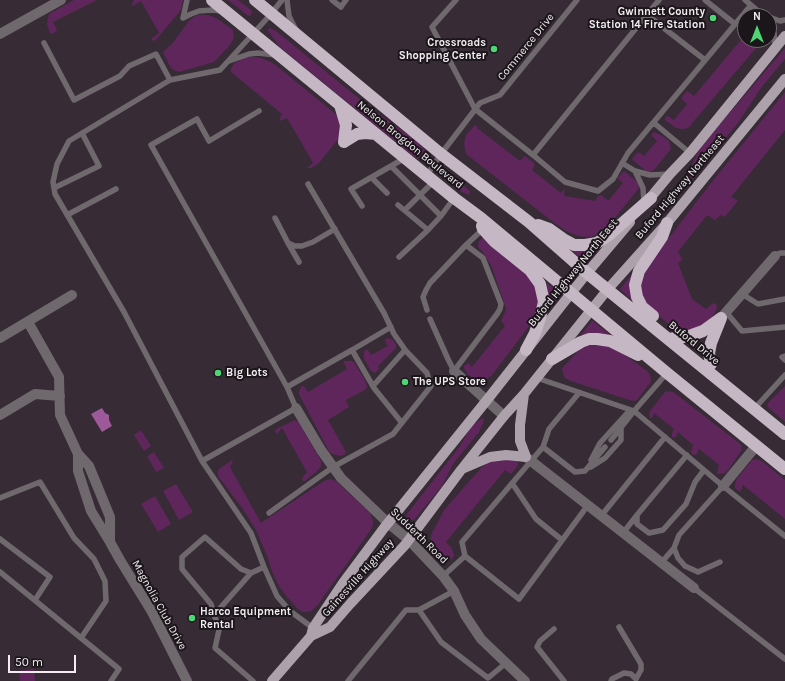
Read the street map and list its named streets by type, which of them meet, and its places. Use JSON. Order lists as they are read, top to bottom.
{
  "streets": {
    "highway": ["Nelson Brogdon Boulevard", "Buford Drive"],
    "main road": ["Buford Highway Northeast", "Buford Highway North East", "Gainesville Highway"],
    "street": ["Sudderth Road", "Magnolia Club Drive"],
    "lane": ["Commerce Drive"]
  },
  "crossings": [
    ["Commerce Drive", "Nelson Brogdon Boulevard"],
    ["Nelson Brogdon Boulevard", "Buford Highway Northeast"],
    ["Nelson Brogdon Boulevard", "Buford Highway North East"],
    ["Nelson Brogdon Boulevard", "Buford Drive"],
    ["Buford Highway Northeast", "Buford Drive"],
    ["Buford Highway North East", "Buford Drive"],
    ["Buford Highway North East", "Sudderth Road"],
    ["Buford Highway North East", "Gainesville Highway"],
    ["Sudderth Road", "Gainesville Highway"]
  ],
  "places": [
    "Gwinnett County Station 14 Fire Station",
    "Crossroads Shopping Center",
    "Big Lots",
    "The UPS Store",
    "Harco Equipment Rental"
  ],
  "scale_bar": "50 m",
  "north": "top"
}
